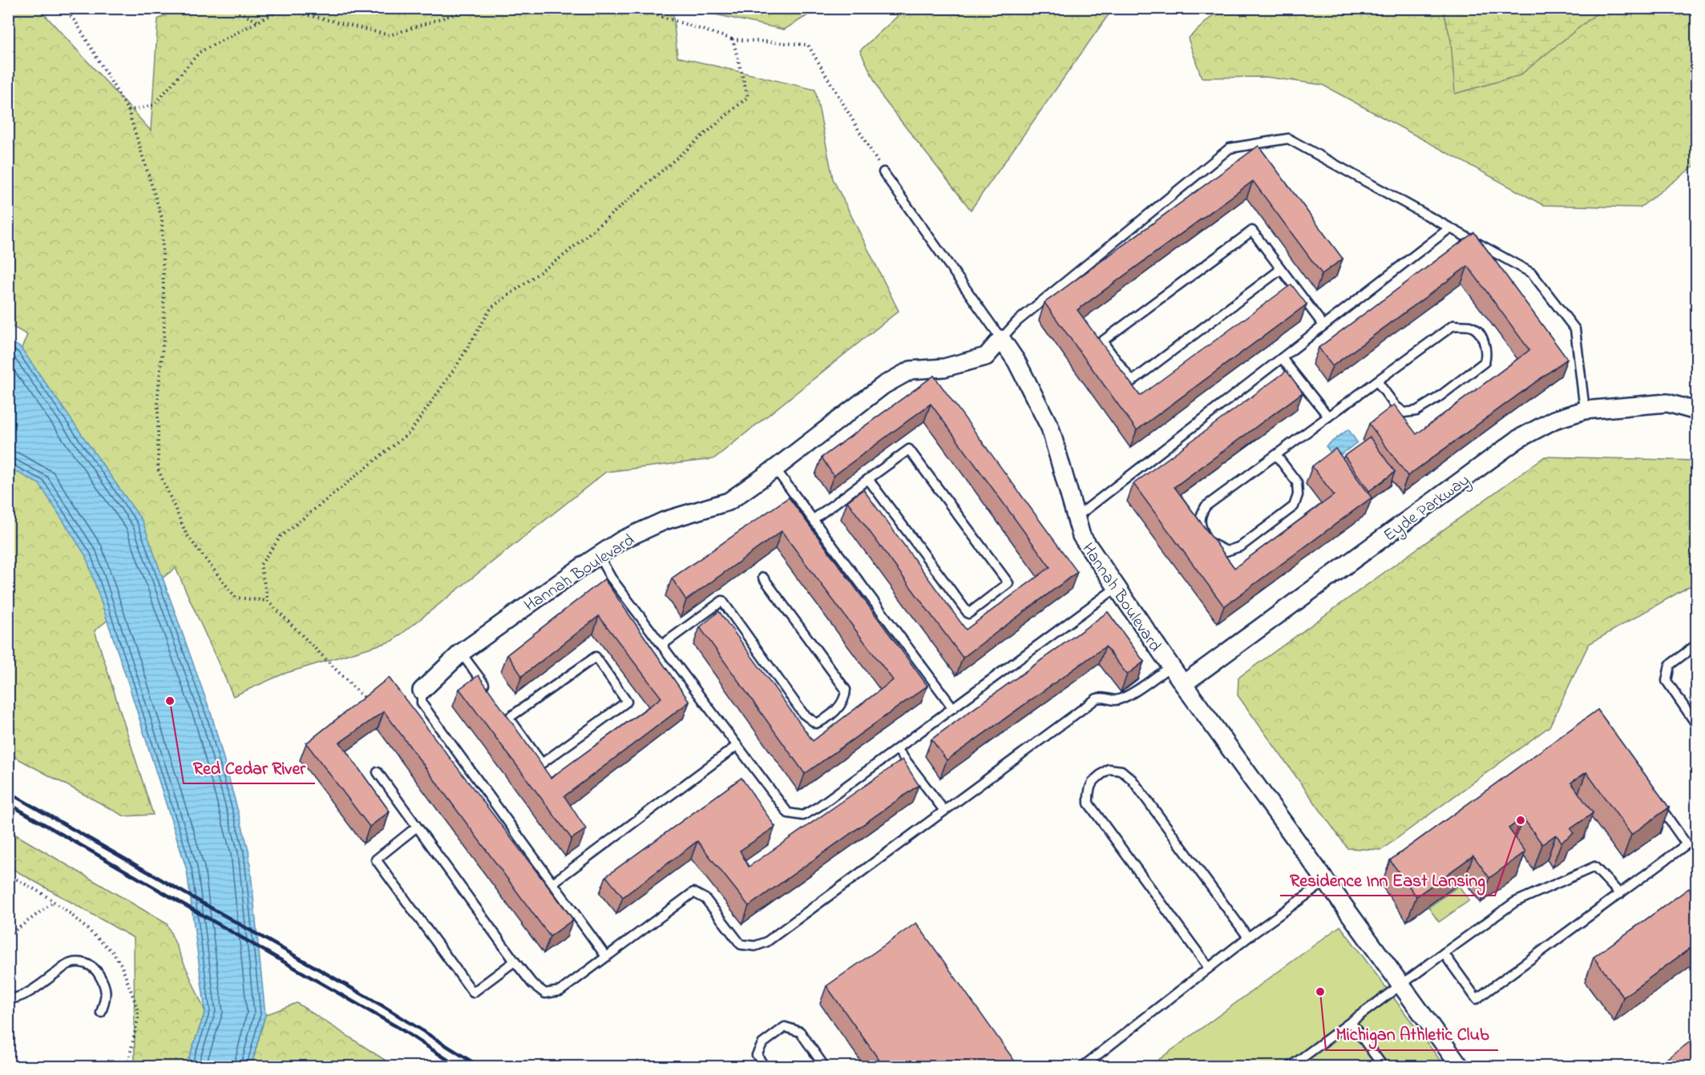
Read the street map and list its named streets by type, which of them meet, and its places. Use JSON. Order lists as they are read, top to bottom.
{
  "streets": {
    "street": ["Eyde Parkway", "Hannah Boulevard"]
  },
  "crossings": [
    ["Eyde Parkway", "Hannah Boulevard"]
  ],
  "places": ["Red Cedar River", "Residence Inn East Lansing", "Michigan Athletic Club"]
}
